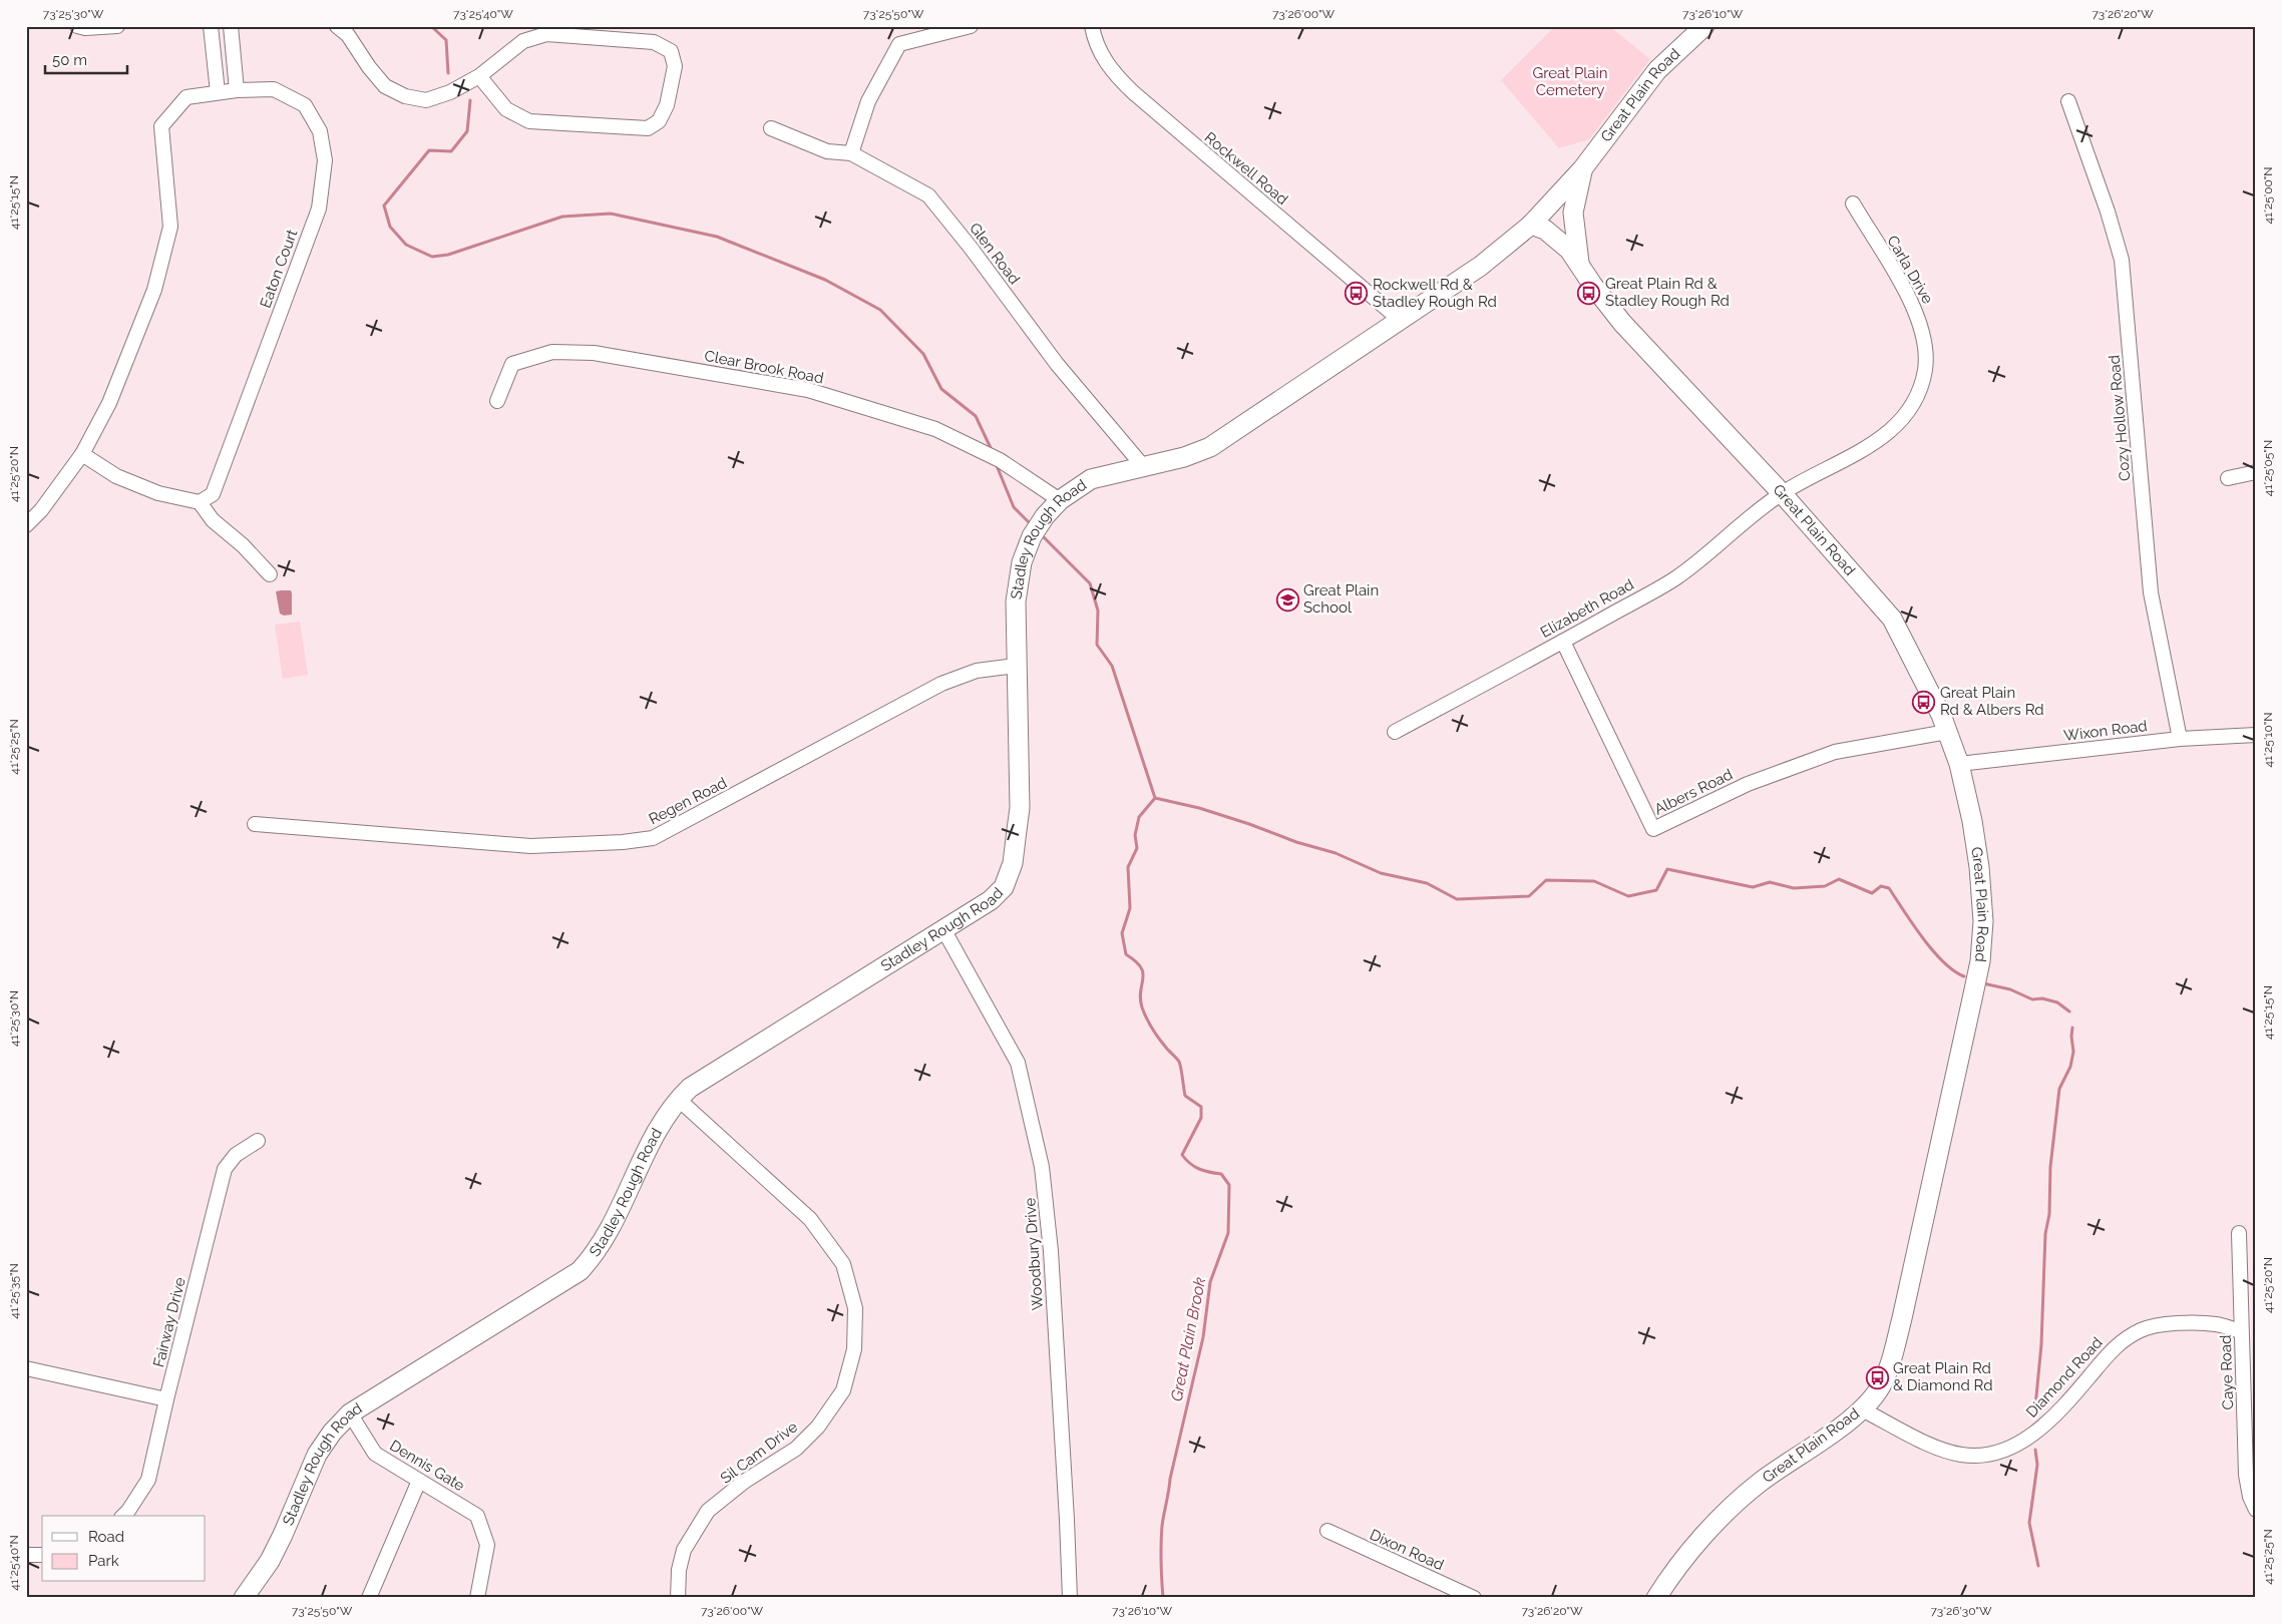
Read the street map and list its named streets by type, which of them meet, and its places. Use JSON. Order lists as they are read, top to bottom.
{
  "streets": {
    "main road": ["Great Plain Road", "Stadley Rough Road"],
    "street": [
      "Rockwell Road",
      "Glen Road",
      "Eaton Court",
      "Carla Drive",
      "Clear Brook Road",
      "Cozy Hollow Road",
      "Elizabeth Road",
      "Wixon Road",
      "Albers Road",
      "Regen Road",
      "Woodbury Drive",
      "Fairway Drive",
      "Caye Road",
      "Diamond Road",
      "Sil Cam Drive",
      "Dennis Gate",
      "Dixon Road"
    ]
  },
  "crossings": [
    ["Great Plain Road", "Carla Drive"],
    ["Great Plain Road", "Stadley Rough Road"],
    ["Great Plain Road", "Elizabeth Road"],
    ["Great Plain Road", "Wixon Road"],
    ["Great Plain Road", "Albers Road"],
    ["Great Plain Road", "Diamond Road"],
    ["Rockwell Road", "Stadley Rough Road"],
    ["Glen Road", "Stadley Rough Road"],
    ["Carla Drive", "Elizabeth Road"],
    ["Clear Brook Road", "Stadley Rough Road"],
    ["Cozy Hollow Road", "Wixon Road"],
    ["Stadley Rough Road", "Regen Road"],
    ["Stadley Rough Road", "Woodbury Drive"],
    ["Stadley Rough Road", "Sil Cam Drive"],
    ["Stadley Rough Road", "Dennis Gate"],
    ["Elizabeth Road", "Albers Road"],
    ["Caye Road", "Diamond Road"]
  ],
  "water": ["Great Plain Brook"],
  "parks": ["Great Plain Cemetery"],
  "places": {
    "bus stop": [
      "Great Plain Rd & Stadley Rough Rd",
      "Rockwell Rd & Stadley Rough Rd",
      "Great Plain Rd & Albers Rd",
      "Great Plain Rd & Diamond Rd"
    ],
    "school or university": ["Great Plain School"]
  },
  "legend": ["Road", "Park"],
  "scale_bar": "50 m",
  "coordinates": [
    "73°25'30\"W",
    "73°25'40\"W",
    "73°25'50\"W",
    "73°26'00\"W",
    "73°26'10\"W",
    "73°26'20\"W",
    "41°25'00\"N",
    "41°25'15\"N",
    "41°25'05\"N",
    "41°25'20\"N",
    "41°25'10\"N",
    "41°25'25\"N",
    "41°25'30\"N",
    "41°25'35\"N",
    "41°25'40\"N",
    "73°26'30\"W"
  ]
}
